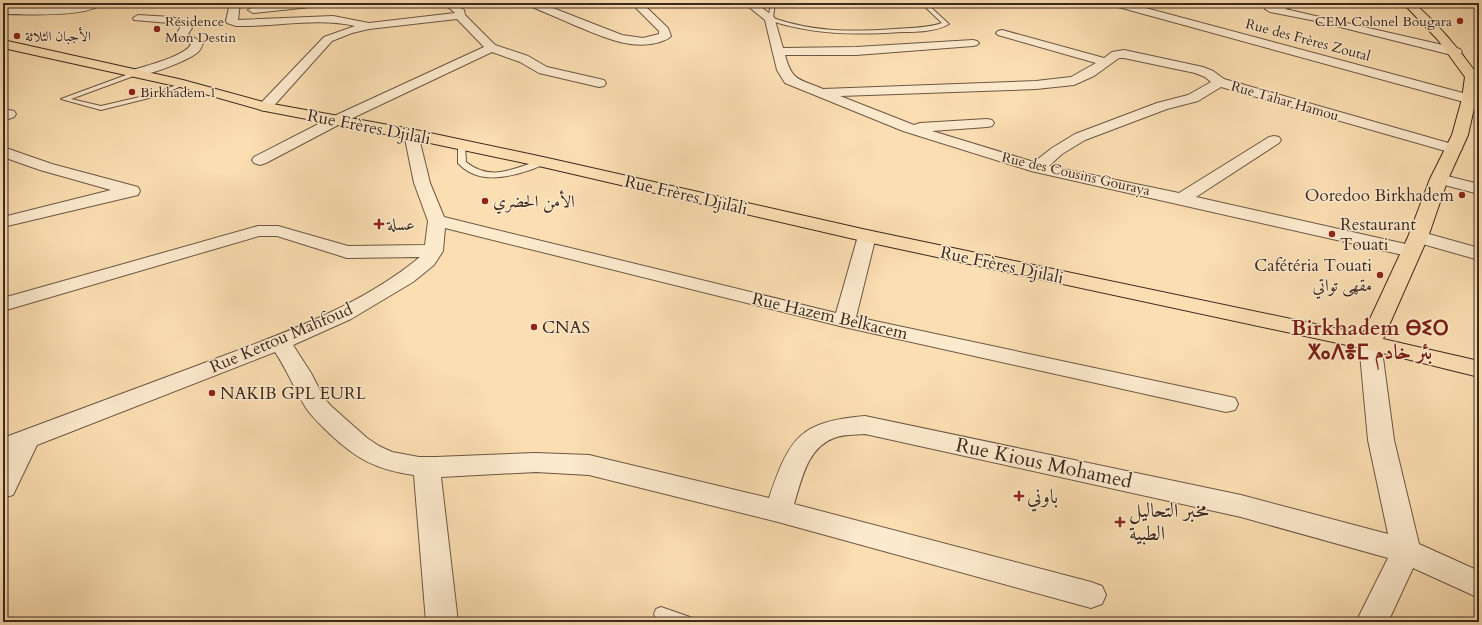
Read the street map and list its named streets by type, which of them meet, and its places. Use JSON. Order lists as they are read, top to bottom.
{
  "streets": {
    "main road": ["Rue Frères Djilali"],
    "street": [
      "Rue des Frères Zoutal",
      "Rue Tahar Hamou",
      "Rue des Cousins Gouraya",
      "Rue Hazem Belkacem",
      "Rue Kettou Mahfoud",
      "Rue Kious Mohamed"
    ]
  },
  "crossings": [
    ["Rue Tahar Hamou", "Rue des Cousins Gouraya"]
  ],
  "districts": ["Birkhadem ⴱⵉⵔ ⵅⴰⴷⴻⵎ بئر خادم"],
  "places": {
    "other": [
      "CEM Colonel Bougara",
      "Résidence Mon Destin",
      "الأجبان الثلاثة",
      "Birkhadem 1",
      "Ooredoo Birkhadem",
      "الأمن الحضري",
      "Restaurant Touati",
      "Cafétéria Touati مقهى تواتي",
      "CNAS",
      "NAKIB GPL EURL"
    ],
    "health": ["عسلة", "باوني", "مخبر التحاليل الطبية"]
  }
}
